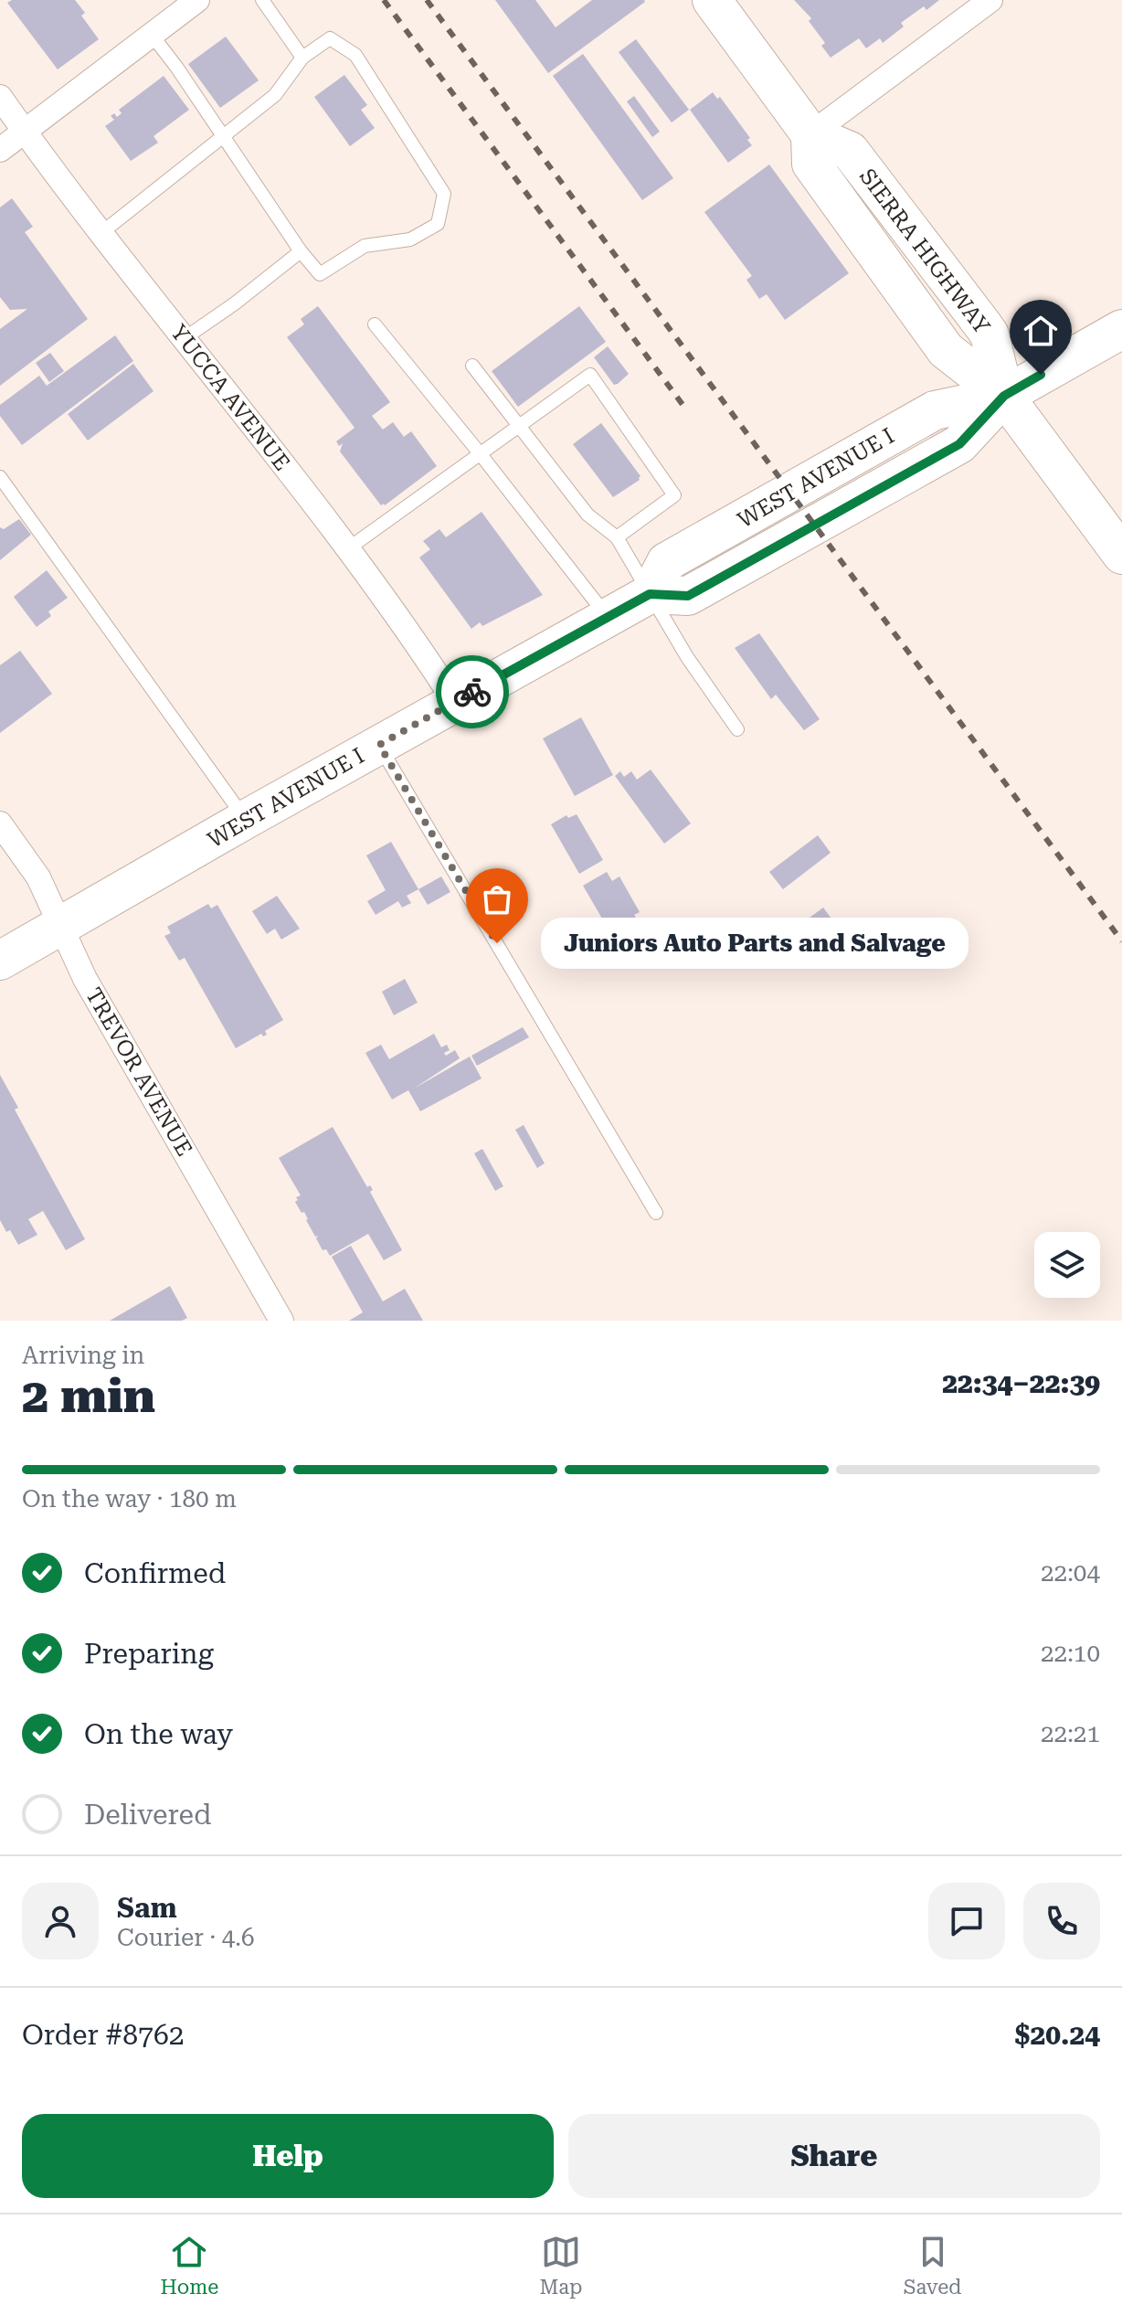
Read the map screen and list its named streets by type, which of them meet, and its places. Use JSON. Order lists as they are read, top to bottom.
{
  "streets": {
    "main road": ["SIERRA HIGHWAY", "WEST AVENUE I"],
    "street": ["YUCCA AVENUE", "TREVOR AVENUE"]
  },
  "crossings": [
    ["SIERRA HIGHWAY", "WEST AVENUE I"],
    ["YUCCA AVENUE", "WEST AVENUE I"],
    ["WEST AVENUE I", "TREVOR AVENUE"]
  ],
  "places": ["Juniors Auto Parts and Salvage"],
  "page": {
    "bubble": "Juniors Auto Parts and Salvage",
    "heading": ["2 min", "Arriving in", "22:34–22:39"],
    "panel": [
      "Sam",
      "Courier · 4.6",
      "Order #8762",
      "$20.24"
    ],
    "bar": "On the way · 180 m",
    "list": [
      ["Confirmed", "22:04"],
      ["Preparing", "22:10"],
      ["On the way", "22:21"],
      "Delivered"
    ],
    "buttons": ["Help", "Share"],
    "tabs": ["Home", "Map", "Saved"]
  }
}
